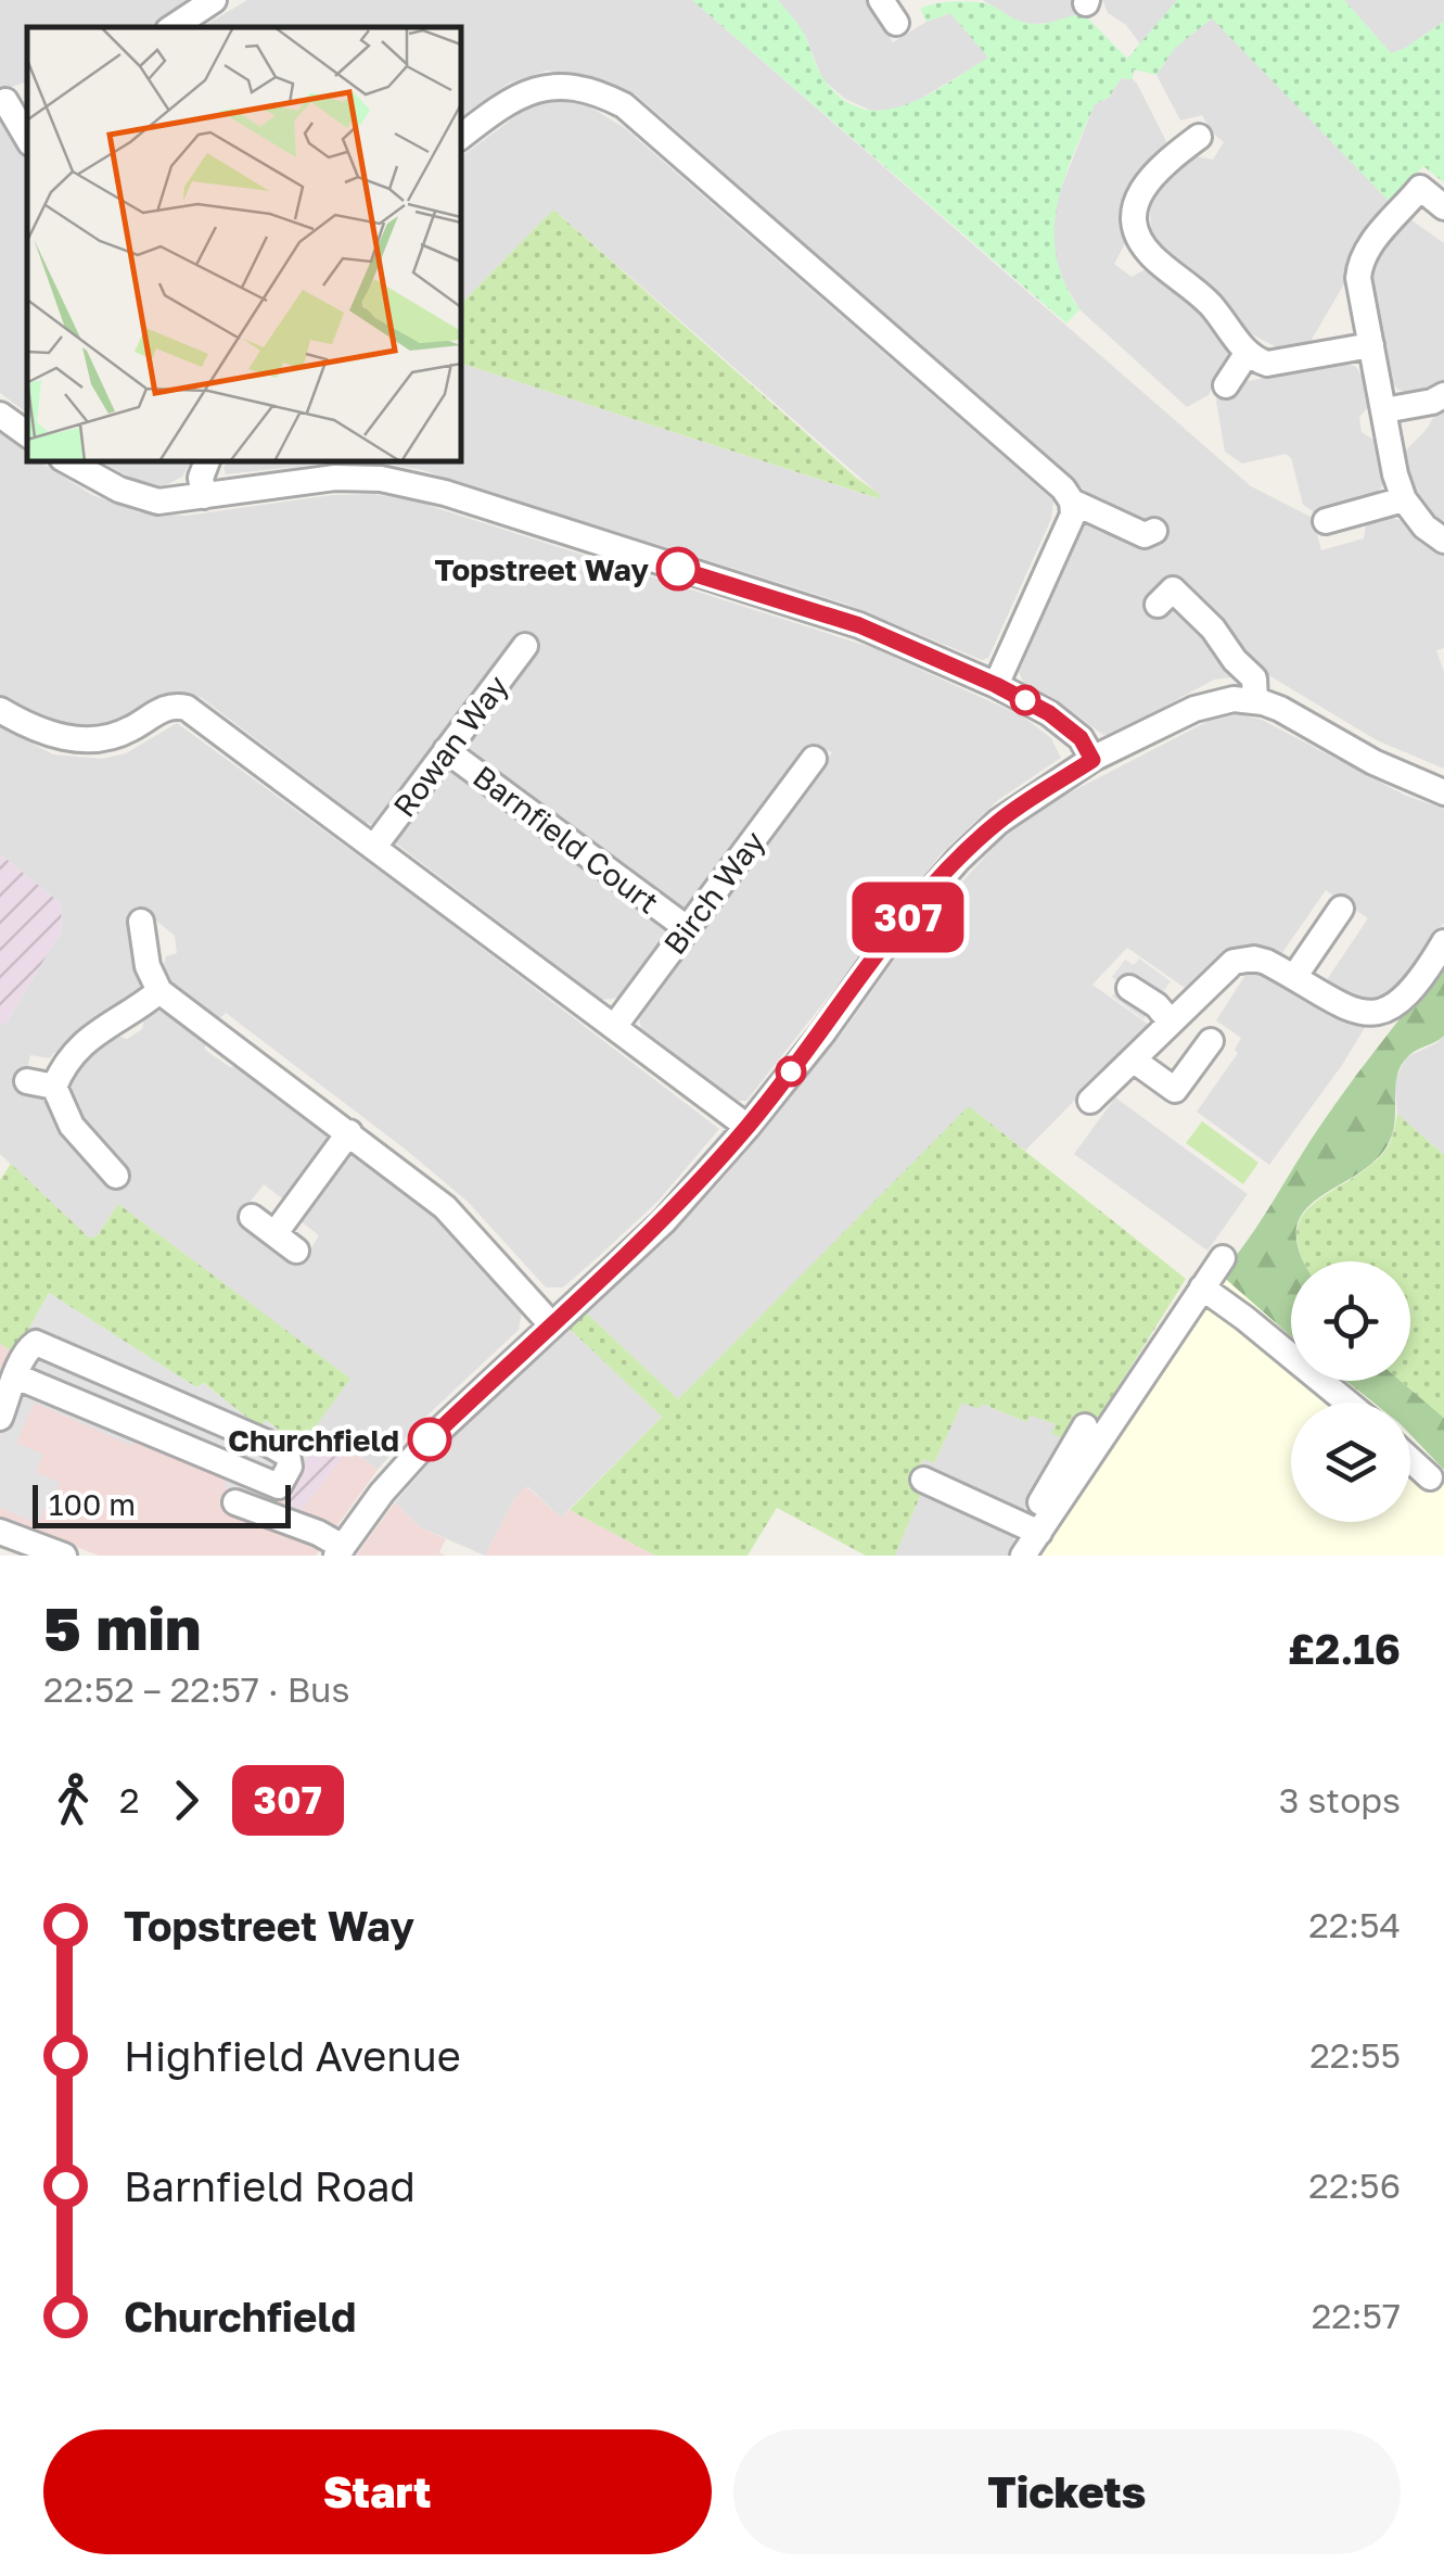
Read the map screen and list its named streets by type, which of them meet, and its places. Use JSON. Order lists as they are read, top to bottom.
{
  "streets": {
    "street": ["Rowan Way", "Barnfield Court", "Birch Way"]
  },
  "crossings": [
    ["Rowan Way", "Barnfield Court"],
    ["Barnfield Court", "Birch Way"]
  ],
  "places": ["Topstreet Way", "Churchfield"],
  "lines": ["bus line 307"],
  "scale_bar": "100 m",
  "page": {
    "on_map": "307",
    "scale": "100 m",
    "heading": ["5 min", "22:52 – 22:57 · Bus", "£2.16"],
    "legs": ["2", "307", "3 stops"],
    "list": [
      {
        "name": "Topstreet Way",
        "value": "22:54"
      },
      {
        "name": "Highfield Avenue",
        "value": "22:55"
      },
      {
        "name": "Barnfield Road",
        "value": "22:56"
      },
      {
        "name": "Churchfield",
        "value": "22:57"
      }
    ],
    "buttons": ["Start", "Tickets"]
  }
}
